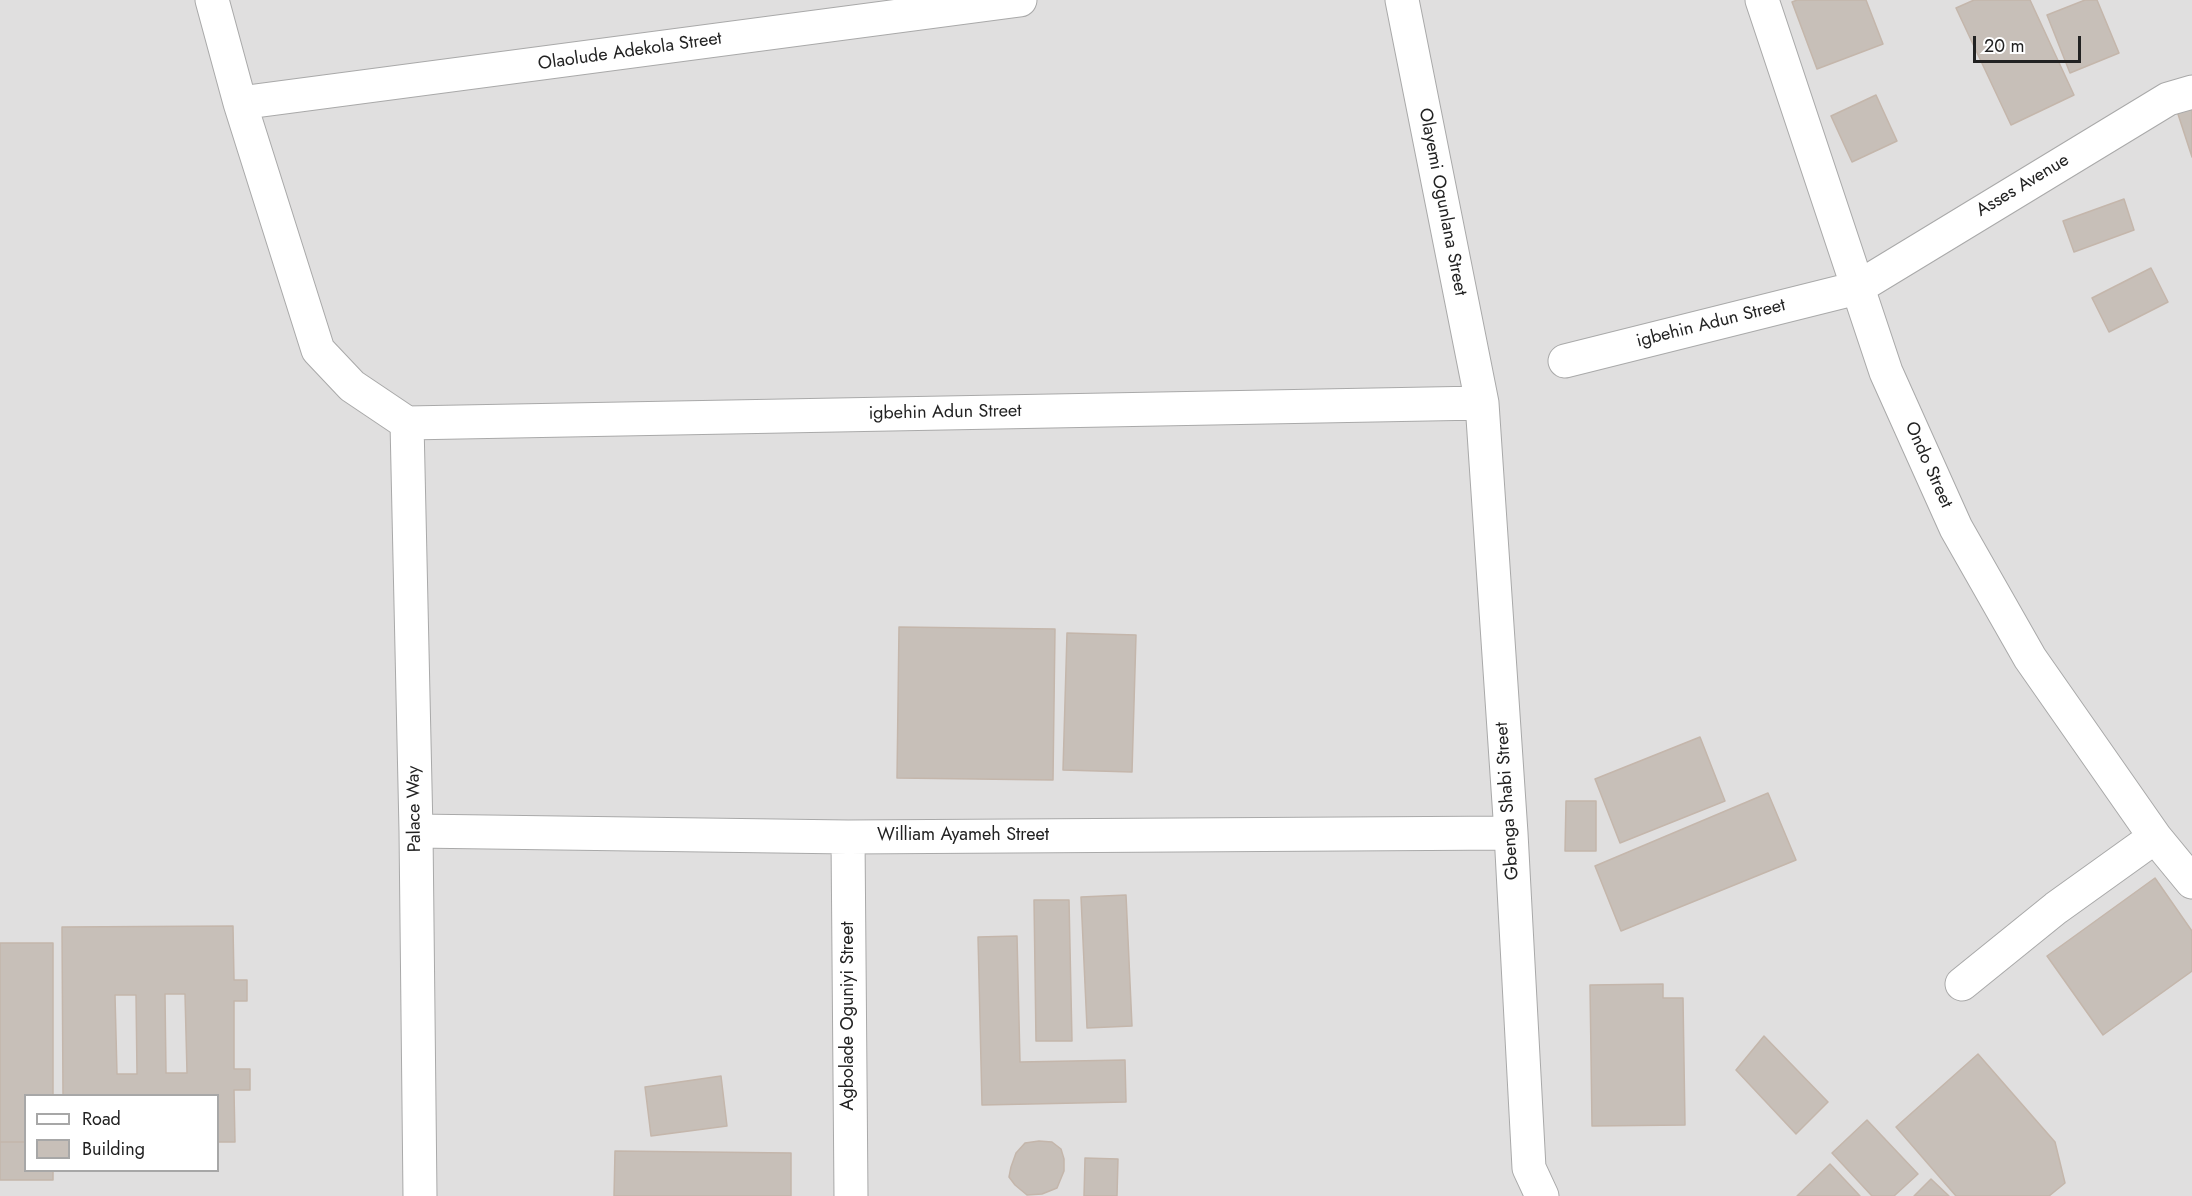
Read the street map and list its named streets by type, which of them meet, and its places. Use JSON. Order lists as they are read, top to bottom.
{
  "streets": {
    "street": [
      "Olaolude Adekola Street",
      "Asses Avenue",
      "Olayemi Ogunlana Street",
      "igbehin Adun Street",
      "Ondo Street",
      "Gbenga Shabi Street",
      "Palace Way",
      "William Ayameh Street",
      "Agbolade Oguniyi Street"
    ]
  },
  "crossings": [
    ["Asses Avenue", "igbehin Adun Street"],
    ["Asses Avenue", "Ondo Street"],
    ["Olayemi Ogunlana Street", "igbehin Adun Street"],
    ["Olayemi Ogunlana Street", "Gbenga Shabi Street"],
    ["igbehin Adun Street", "Ondo Street"],
    ["igbehin Adun Street", "Gbenga Shabi Street"],
    ["igbehin Adun Street", "Palace Way"],
    ["Gbenga Shabi Street", "William Ayameh Street"],
    ["Palace Way", "William Ayameh Street"],
    ["William Ayameh Street", "Agbolade Oguniyi Street"]
  ],
  "legend": ["Road", "Building"],
  "scale_bar": "20 m"
}
